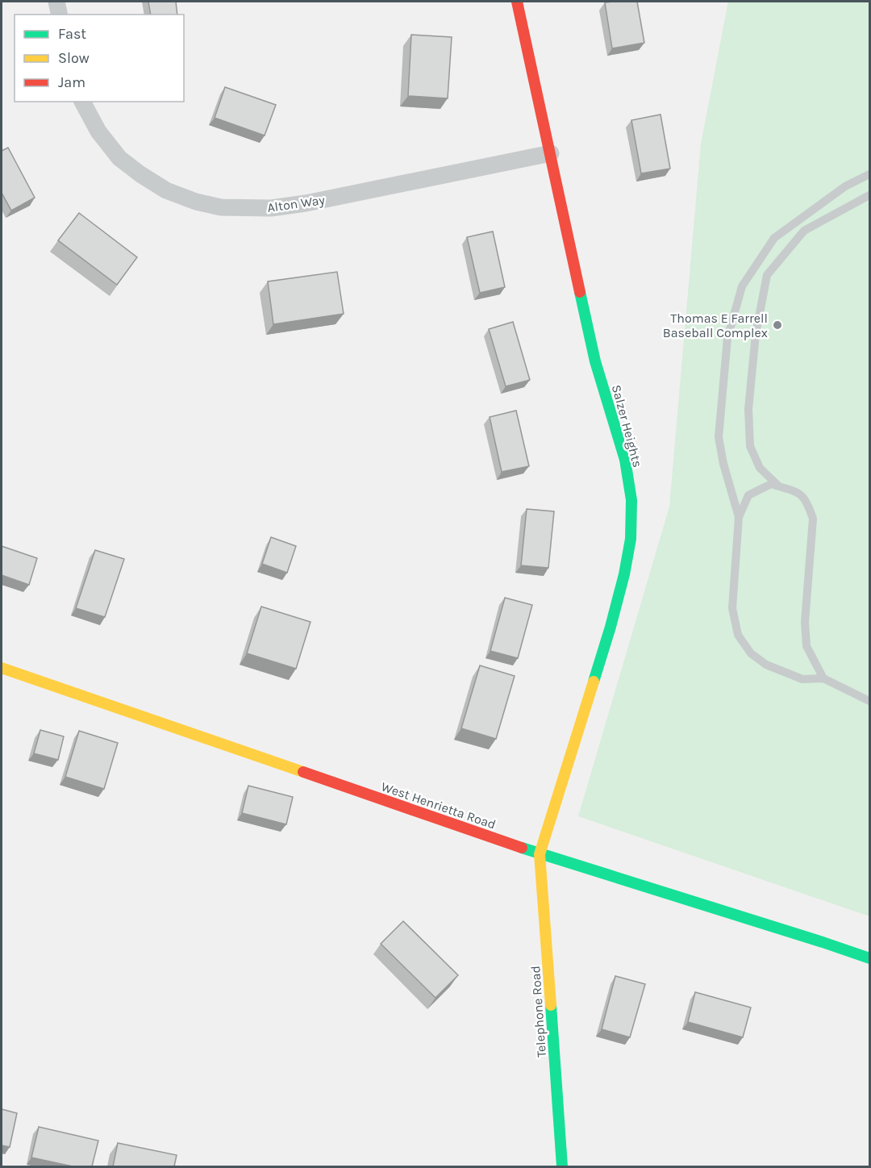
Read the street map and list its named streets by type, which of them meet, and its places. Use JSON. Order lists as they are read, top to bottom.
{
  "streets": {
    "street": [
      "Alton Way",
      "Salzer Heights",
      "West Henrietta Road",
      "Telephone Road"
    ]
  },
  "crossings": [
    ["Alton Way", "Salzer Heights"],
    ["Salzer Heights", "West Henrietta Road"],
    ["Salzer Heights", "Telephone Road"],
    ["West Henrietta Road", "Telephone Road"]
  ],
  "places": ["Thomas E Farrell Baseball Complex"],
  "legend": ["Fast", "Slow", "Jam"]
}
